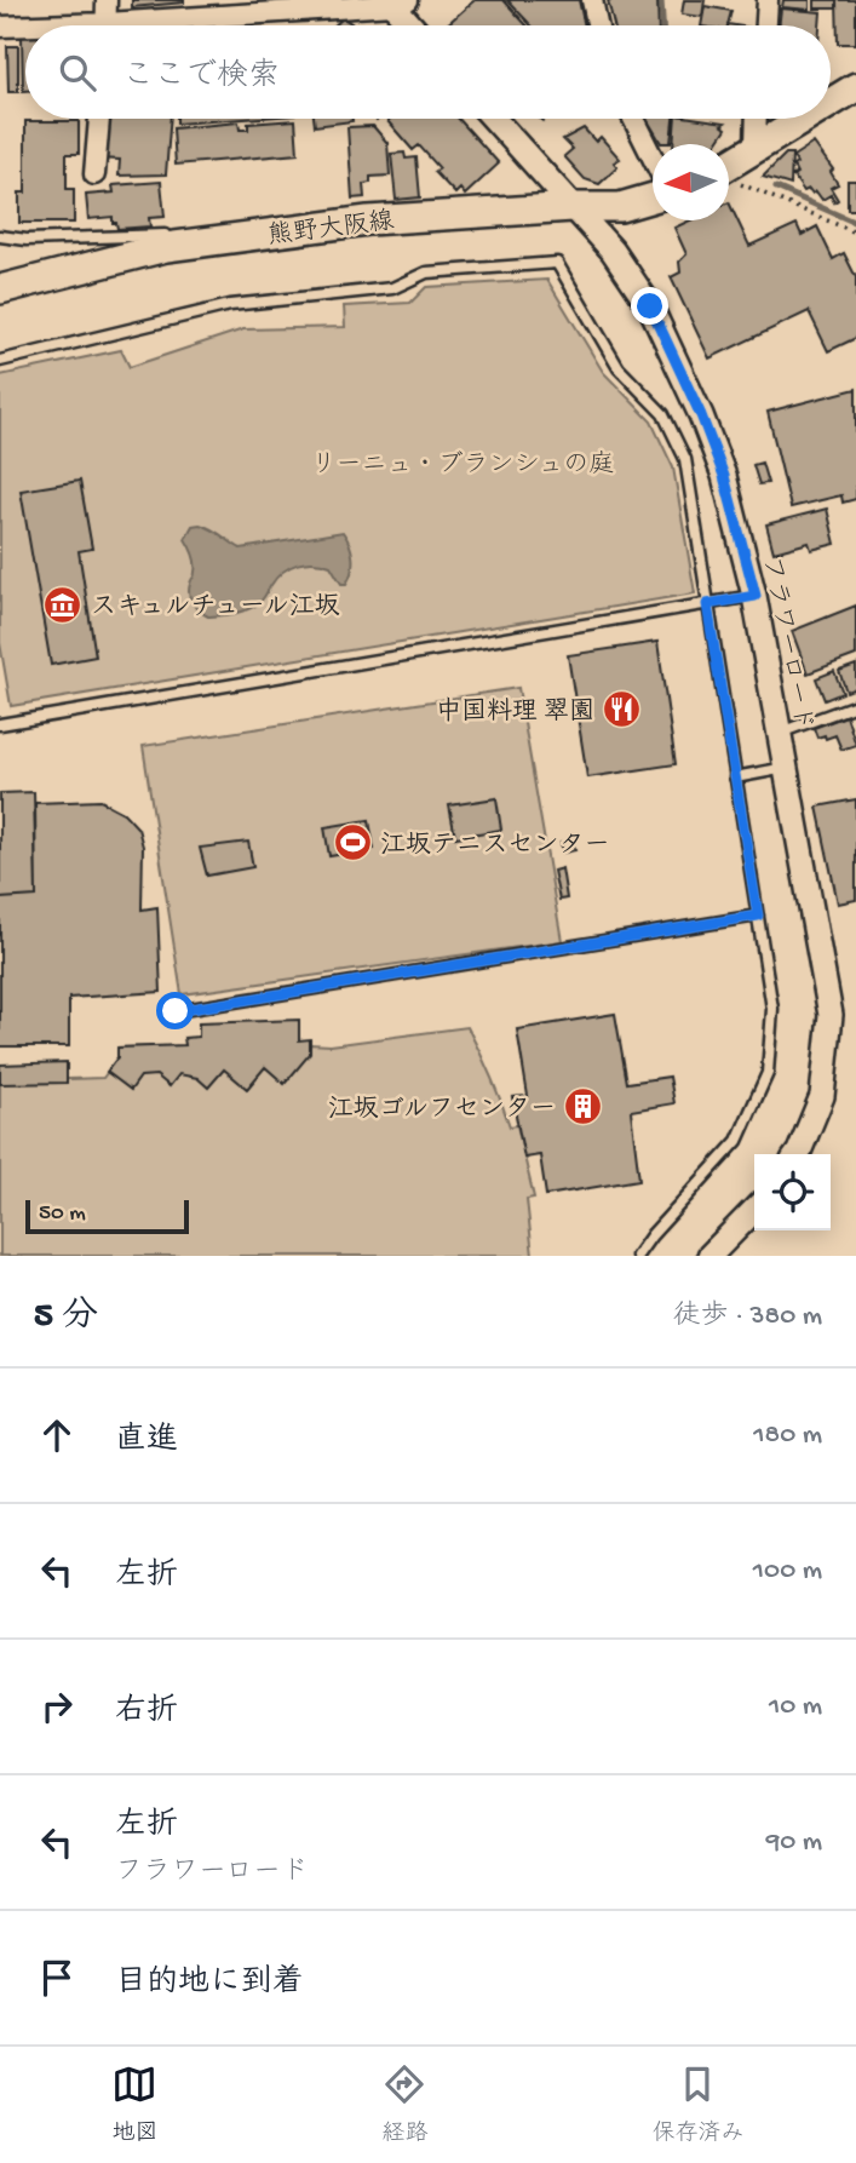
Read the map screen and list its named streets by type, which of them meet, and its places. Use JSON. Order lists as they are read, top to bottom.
{
  "streets": {
    "main road": ["熊野大阪線"],
    "street": ["フラワーロード"]
  },
  "crossings": [
    ["熊野大阪線", "フラワーロード"]
  ],
  "parks": ["リーニュ・ブランシュの庭"],
  "places": {
    "museum": ["スキュルチュール江坂"],
    "restaurant": ["中国料理 翠園"],
    "sports": ["江坂テニスセンター"],
    "building": ["江坂ゴルフセンター"]
  },
  "scale_bar": "50 m",
  "north": "left",
  "page": {
    "search": "ここで検索",
    "scale": "50 m",
    "heading": ["5 分", "徒歩 · 380 m"],
    "list": [
      ["直進", "180 m"],
      ["左折", "100 m"],
      ["右折", "10 m"],
      ["左折", "フラワーロード", "90 m"],
      "目的地に到着"
    ],
    "nav": ["地図", "経路", "保存済み"]
  }
}
